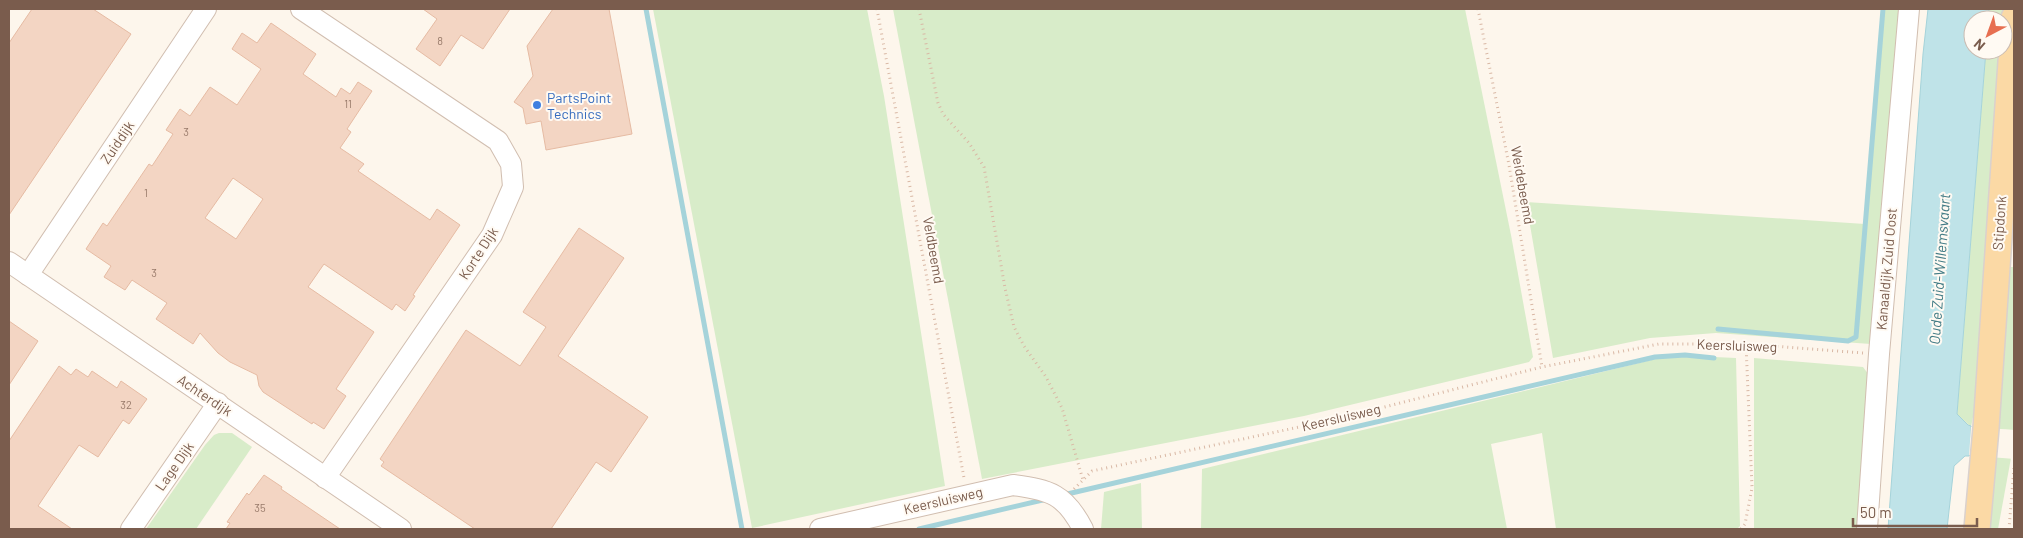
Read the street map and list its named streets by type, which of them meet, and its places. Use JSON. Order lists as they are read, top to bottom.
{
  "streets": {
    "main road": ["Stipdonk"],
    "street": [
      "Zuiddijk",
      "Korte Dijk",
      "Kanaaldijk Zuid Oost",
      "Keersluisweg",
      "Achterdijk",
      "Lage Dijk"
    ],
    "path": ["Weidebeemd", "Veldbeemd"]
  },
  "crossings": [
    ["Zuiddijk", "Achterdijk"],
    ["Weidebeemd", "Keersluisweg"],
    ["Veldbeemd", "Keersluisweg"],
    ["Korte Dijk", "Achterdijk"],
    ["Kanaaldijk Zuid Oost", "Keersluisweg"],
    ["Achterdijk", "Lage Dijk"]
  ],
  "water": ["Oude Zuid-Willemsvaart"],
  "places": ["PartsPoint Technics"],
  "house_numbers": [
    "8",
    "11",
    "3",
    "1",
    "3",
    "32",
    "35"
  ],
  "scale_bar": "50 m",
  "north": "bottom left"
}
